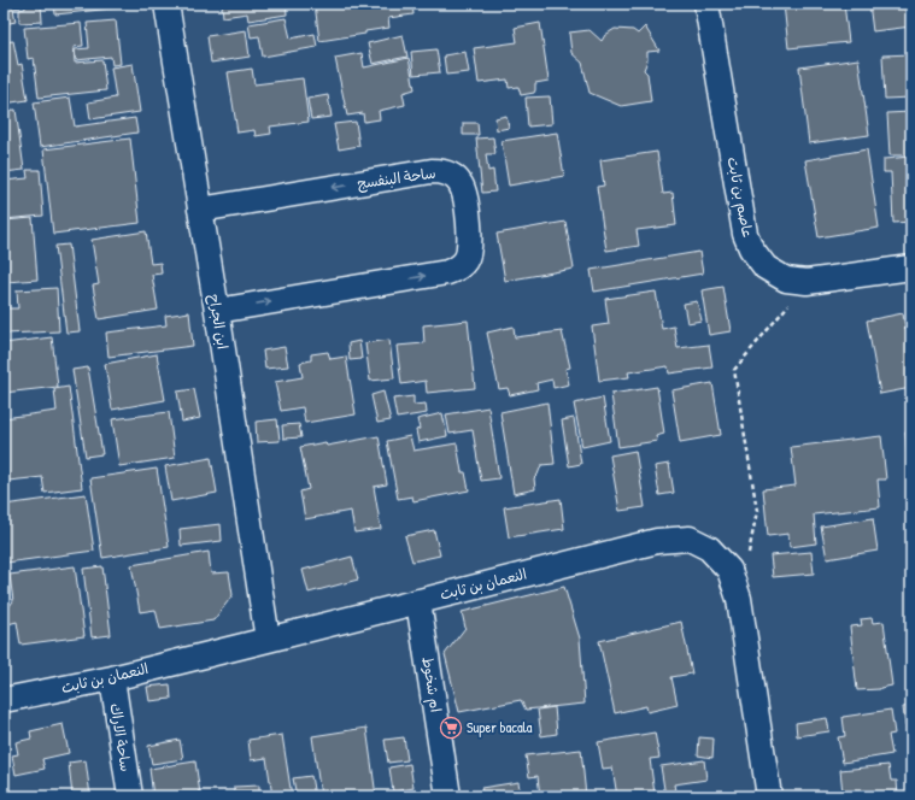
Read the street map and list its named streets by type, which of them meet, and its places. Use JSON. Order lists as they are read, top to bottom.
{
  "streets": {
    "street": [
      "ساحة البنفسج",
      "عاصم بن ثابت",
      "ابن الجراح",
      "النعمان بن ثابت",
      "ام شخوط",
      "ساحة الاراك"
    ]
  },
  "crossings": [
    ["ساحة البنفسج", "ابن الجراح"],
    ["ابن الجراح", "النعمان بن ثابت"],
    ["النعمان بن ثابت", "ام شخوط"],
    ["النعمان بن ثابت", "ساحة الاراك"]
  ],
  "places": {
    "supermarket": ["Super bacala"]
  }
}
